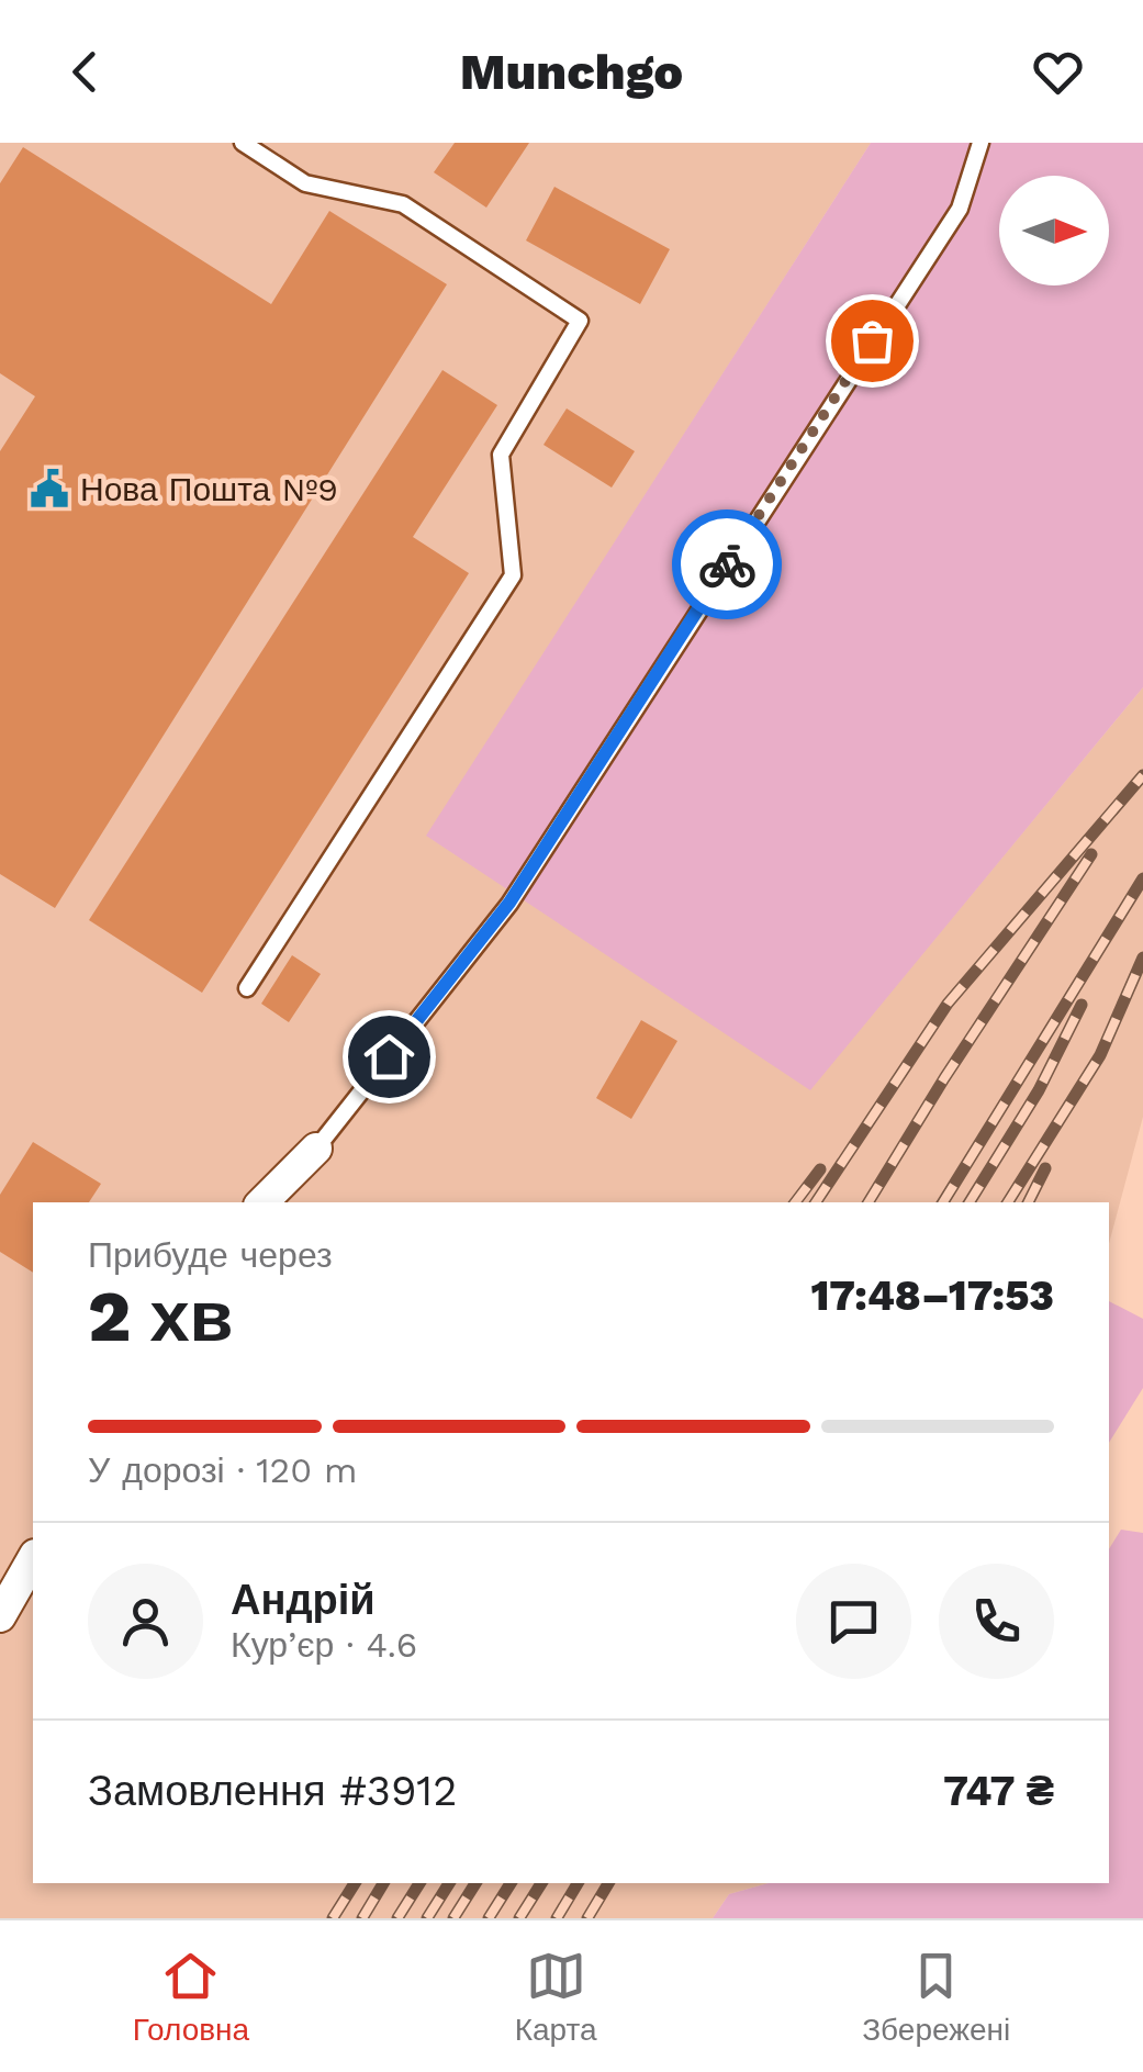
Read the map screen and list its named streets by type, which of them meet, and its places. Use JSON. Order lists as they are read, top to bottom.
{
  "places": {
    "public building": ["Нова Пошта №9"]
  },
  "north": "right",
  "page": {
    "header": "Munchgo",
    "heading": ["2 хв", "Прибуде через", "17:48–17:53"],
    "panel": [
      "Андрій",
      "Кур’єр · 4.6",
      "Замовлення #3912",
      "747 ₴"
    ],
    "bar": "У дорозі · 120 m",
    "tabs": ["Головна", "Карта", "Збережені"]
  }
}
